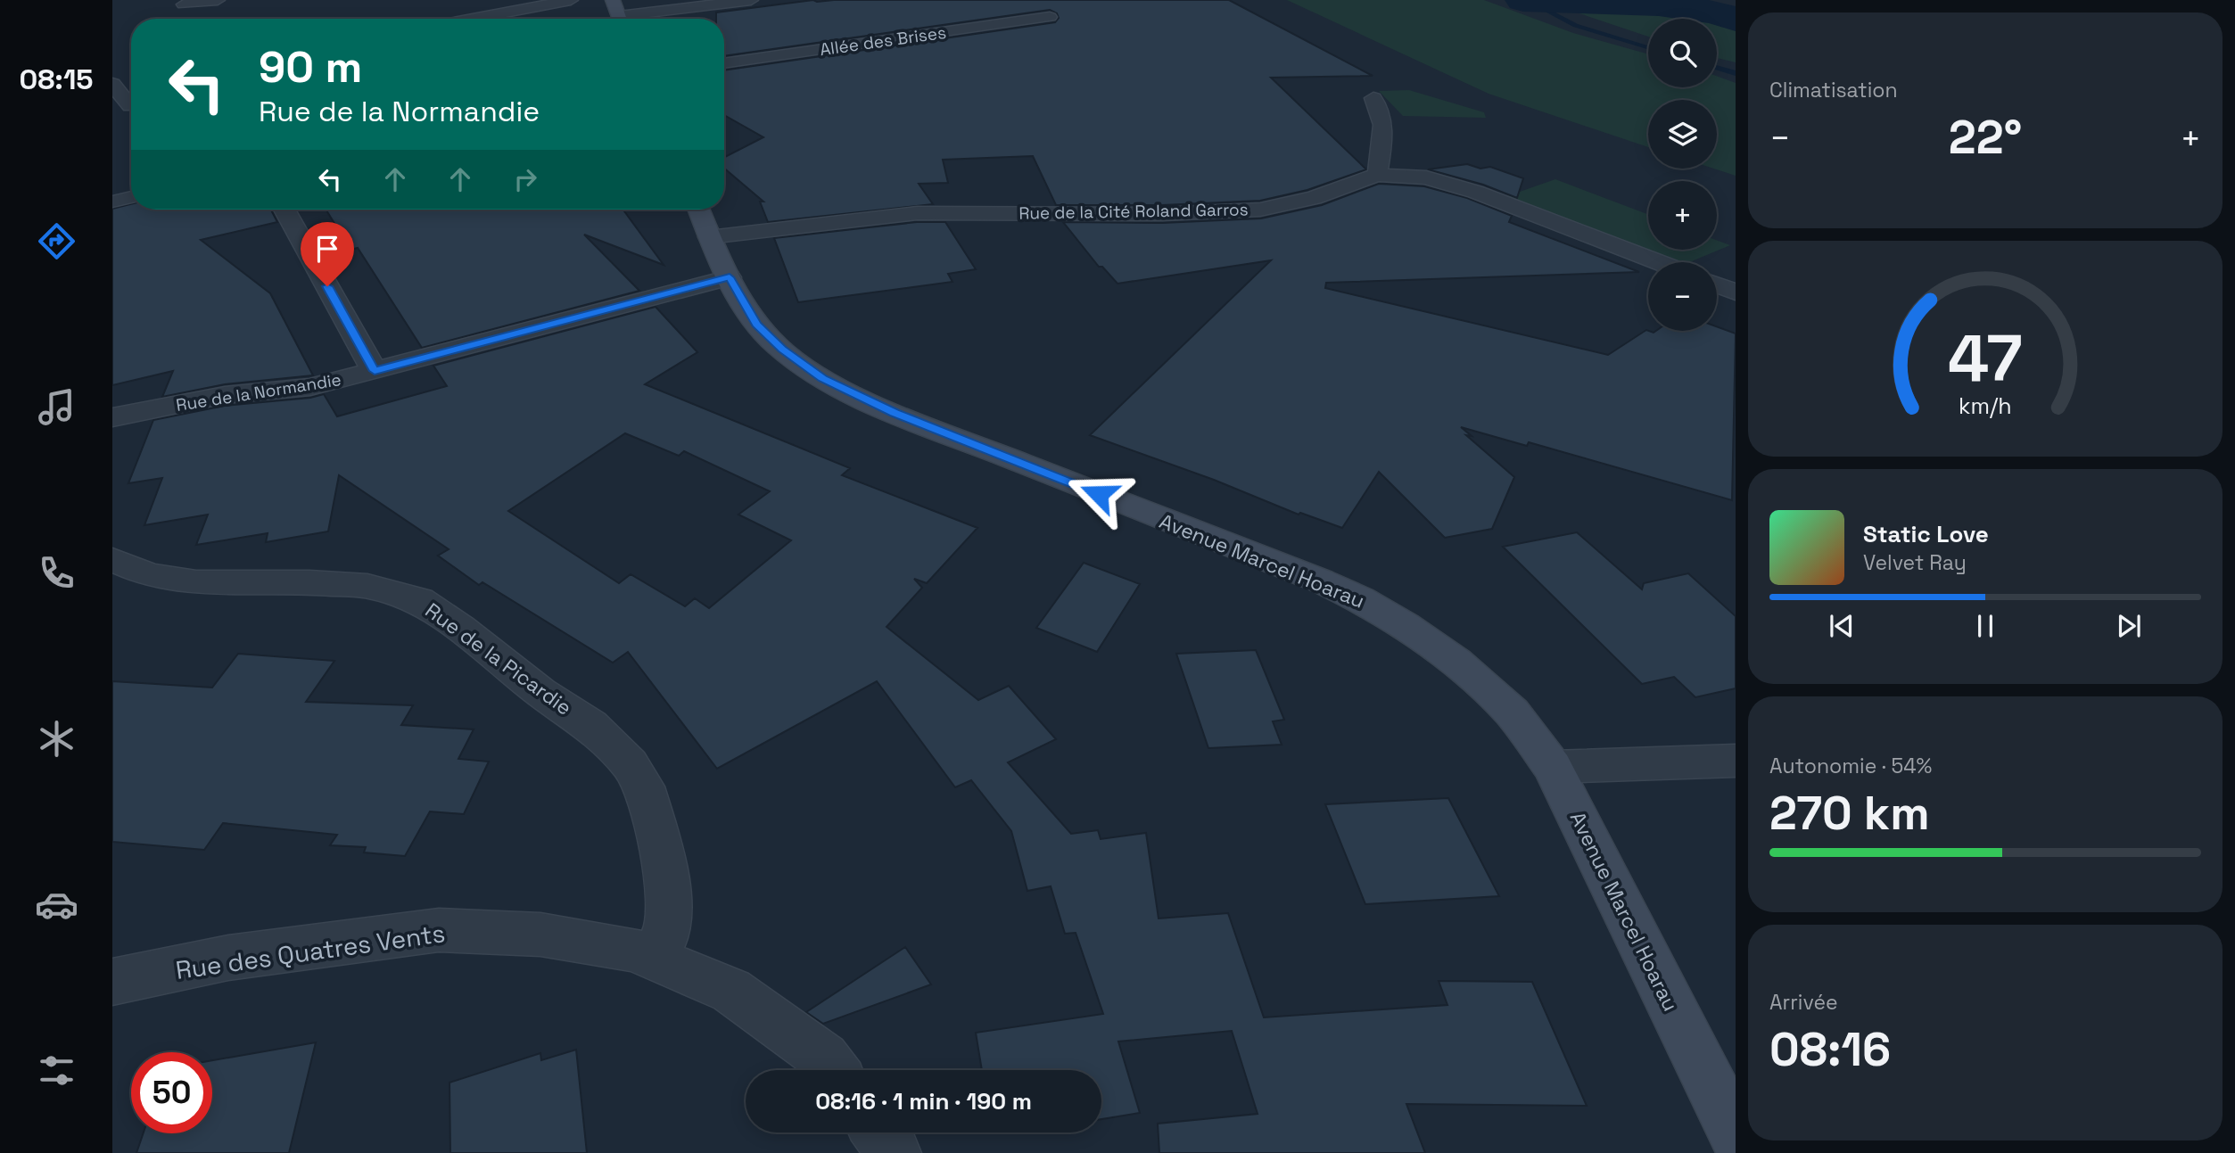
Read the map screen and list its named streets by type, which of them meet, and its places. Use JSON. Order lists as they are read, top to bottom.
{
  "streets": {
    "main road": ["Avenue Marcel Hoarau"],
    "street": [
      "Allée des Brises",
      "Rue de la Cité Roland Garros",
      "Rue de la Normandie",
      "Rue de la Picardie",
      "Rue des Quatres Vents"
    ]
  },
  "crossings": [
    ["Rue de la Cité Roland Garros", "Avenue Marcel Hoarau"],
    ["Rue de la Normandie", "Avenue Marcel Hoarau"],
    ["Rue de la Picardie", "Rue des Quatres Vents"]
  ],
  "page": {
    "tabs": "08:15",
    "tile": [
      "Climatisation",
      ["Autonomie · 54%", "270 km"],
      ["Arrivée", "08:16"]
    ],
    "map_buttons": ["+", "−"],
    "turn": ["90 m", "Rue de la Normandie"],
    "heat": ["−", "22°", "+"],
    "song": ["Static Love", "Velvet Ray"],
    "limit": "50",
    "trip": "08:16 · 1 min · 190 m",
    "gauge": ["47", "km/h"]
  }
}
